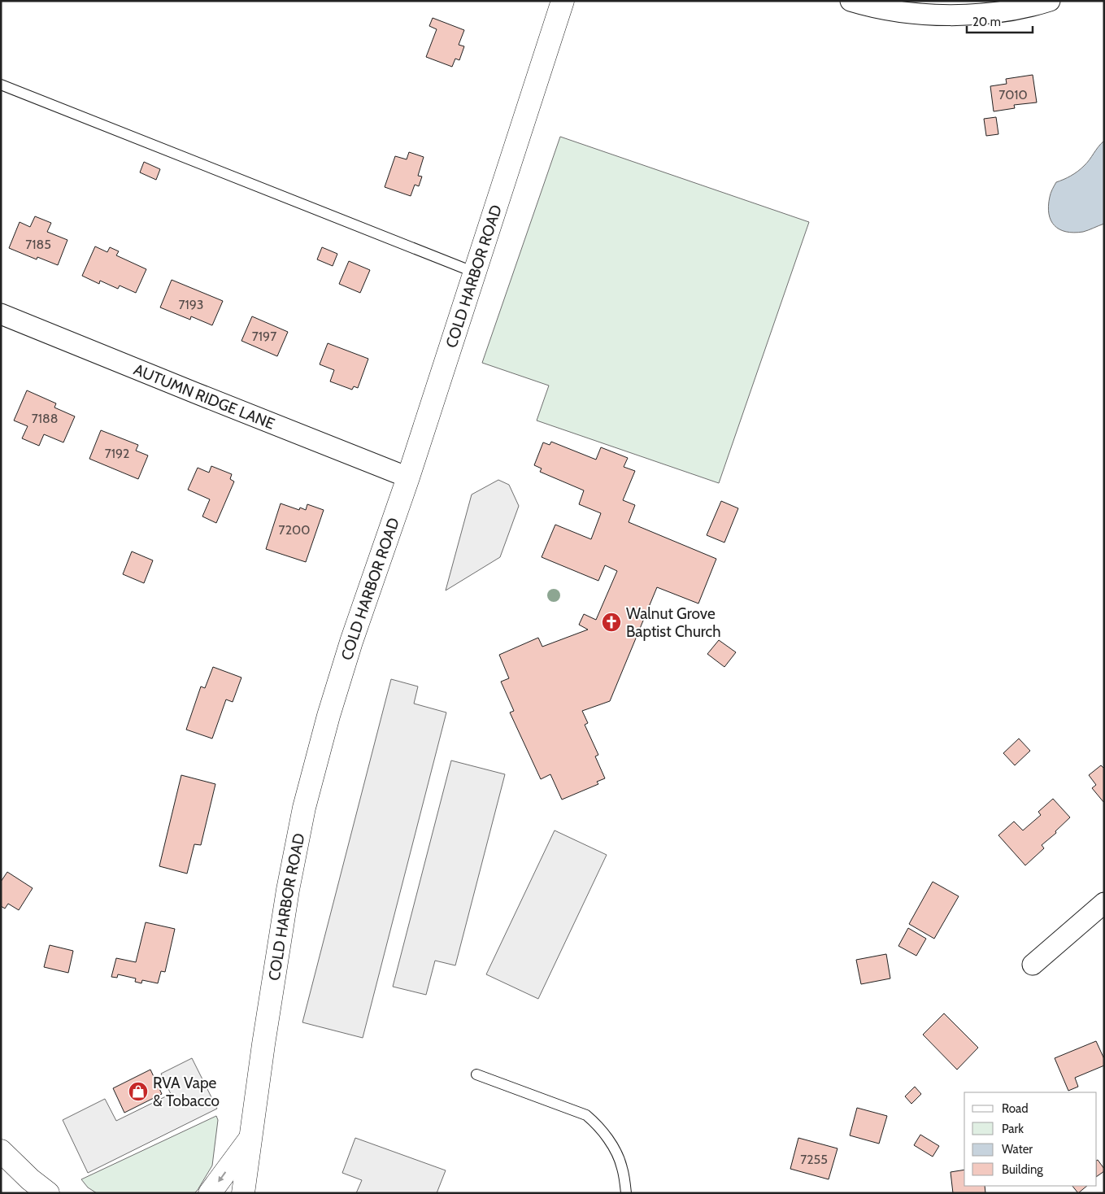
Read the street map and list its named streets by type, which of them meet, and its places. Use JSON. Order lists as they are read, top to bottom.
{
  "streets": {
    "main road": ["COLD HARBOR ROAD"],
    "street": ["AUTUMN RIDGE LANE"]
  },
  "crossings": [
    ["COLD HARBOR ROAD", "AUTUMN RIDGE LANE"]
  ],
  "places": {
    "church": ["Walnut Grove Baptist Church"],
    "shop": ["RVA Vape & Tobacco"]
  },
  "house_numbers": [
    "7010",
    "7185",
    "7193",
    "7197",
    "7188",
    "7192",
    "7200",
    "7255"
  ],
  "legend": [
    "Road",
    "Park",
    "Water",
    "Building"
  ],
  "scale_bar": "20 m"
}
